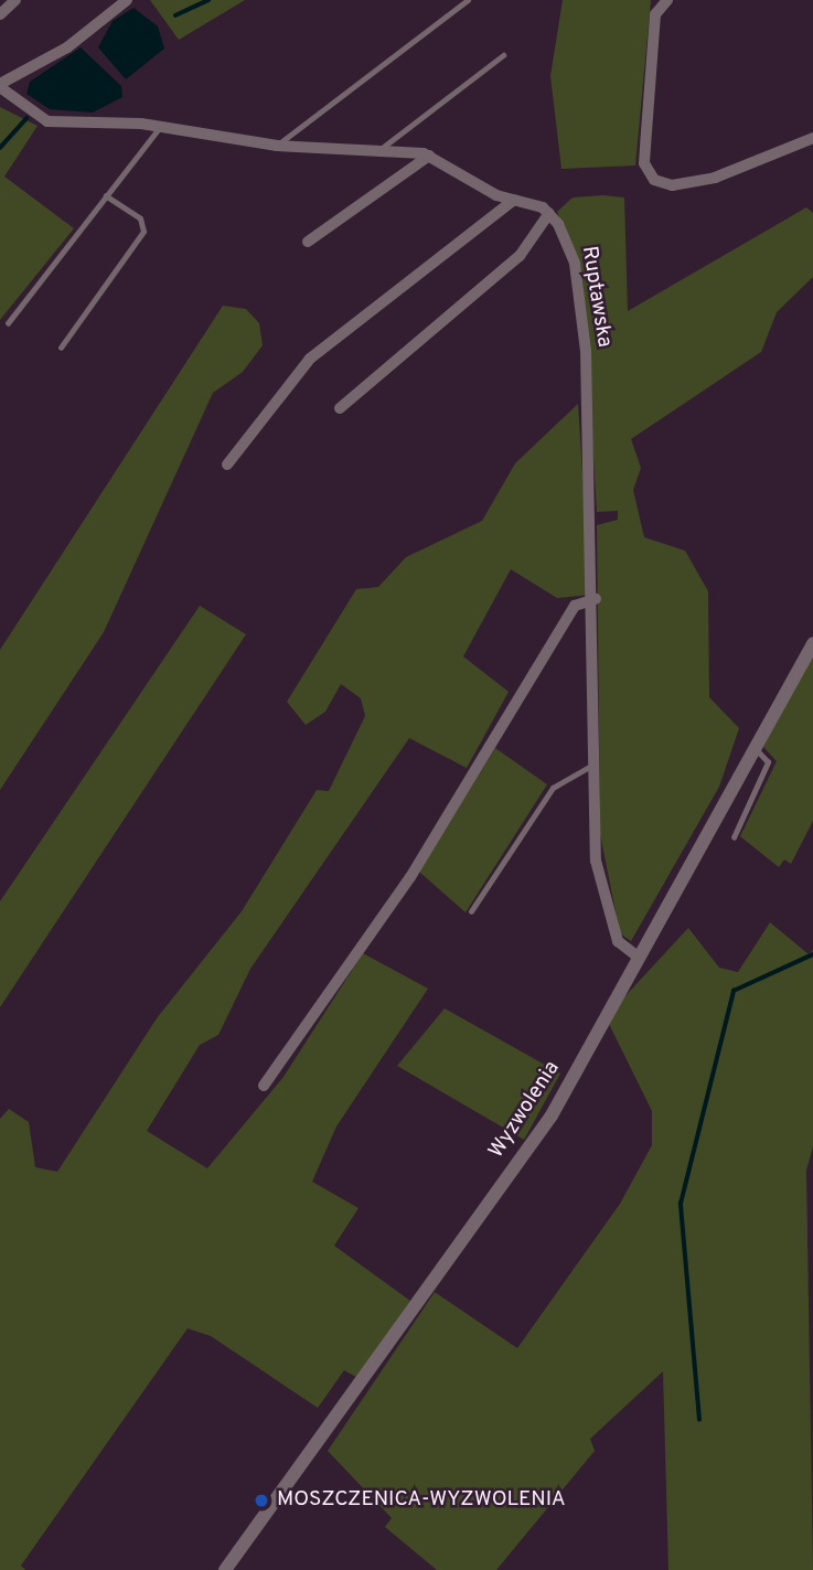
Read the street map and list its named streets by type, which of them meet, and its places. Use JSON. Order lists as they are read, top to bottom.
{
  "streets": {
    "street": ["Ruptawska", "Wyzwolenia"]
  },
  "crossings": [
    ["Ruptawska", "Wyzwolenia"]
  ],
  "places": ["MOSZCZENICA-WYZWOLENIA"]
}
